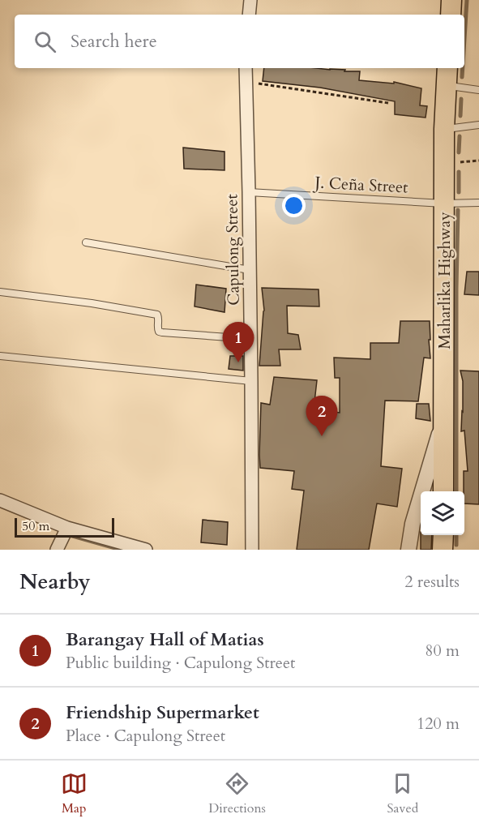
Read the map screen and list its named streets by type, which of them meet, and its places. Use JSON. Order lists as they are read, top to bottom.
{
  "streets": {
    "main road": ["Maharlika Highway"],
    "street": ["Capulong Street"],
    "lane": ["J. Ceña Street"]
  },
  "crossings": [
    ["J. Ceña Street", "Capulong Street"],
    ["J. Ceña Street", "Maharlika Highway"]
  ],
  "scale_bar": "50 m",
  "page": {
    "search": "Search here",
    "pins": ["1", "2"],
    "scale": "50 m",
    "heading": ["Nearby", "2 results"],
    "list": [
      {
        "mark": "1",
        "name": "Barangay Hall of Matias",
        "note": "Public building · Capulong Street",
        "value": "80 m"
      },
      {
        "mark": "2",
        "name": "Friendship Supermarket",
        "note": "Place · Capulong Street",
        "value": "120 m"
      }
    ],
    "nav": ["Map", "Directions", "Saved"]
  }
}
